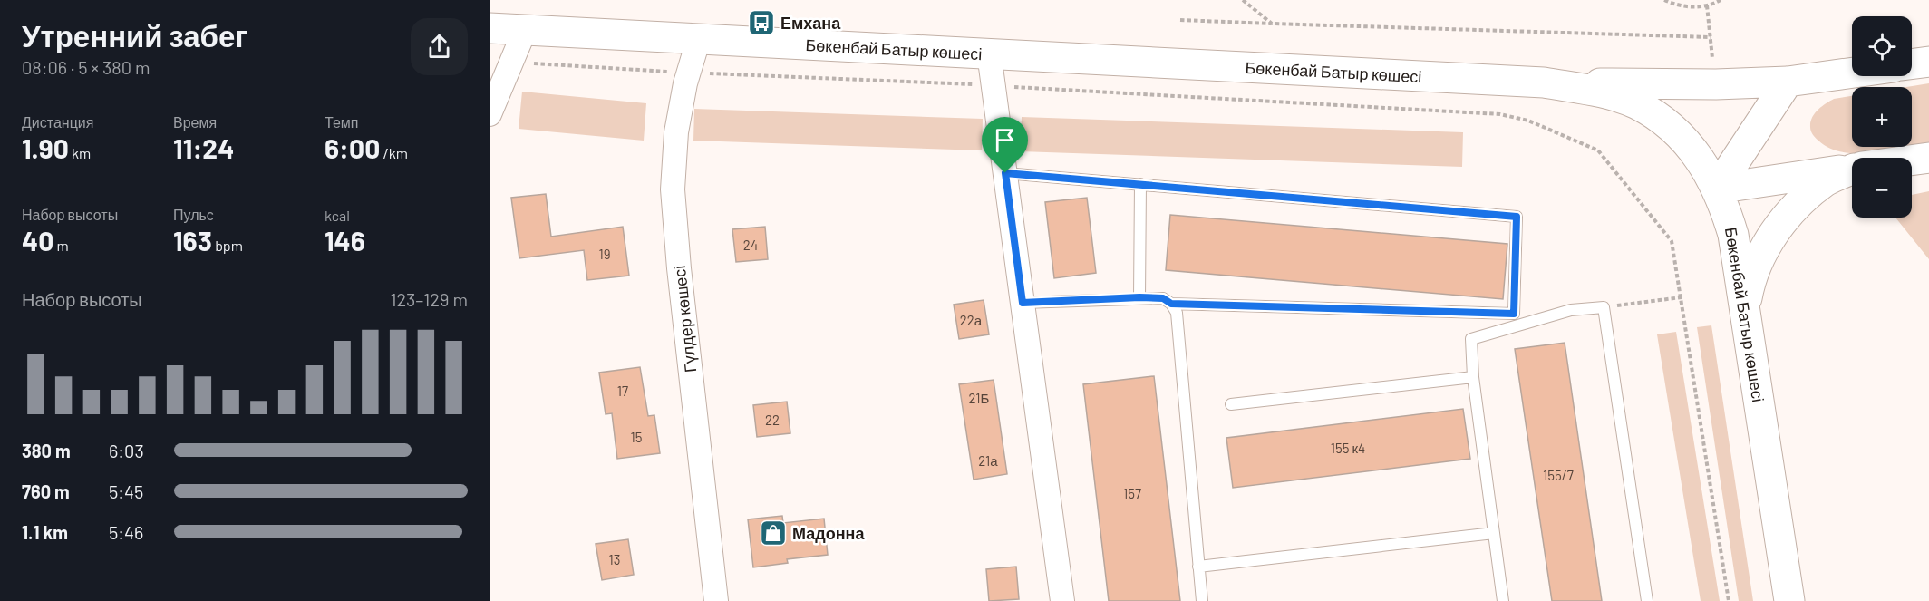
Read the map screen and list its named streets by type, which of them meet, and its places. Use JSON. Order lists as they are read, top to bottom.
{
  "streets": {
    "main road": ["Бөкенбай Батыр көшесі"],
    "street": ["Гүлдер көшесі"]
  },
  "crossings": [
    ["Бөкенбай Батыр көшесі", "Гүлдер көшесі"]
  ],
  "places": {
    "bus stop": ["Емхана"],
    "shop": ["Мадонна"]
  },
  "house_numbers": [
    "24",
    "19",
    "22а",
    "17",
    "21Б",
    "22",
    "15",
    "155 к4",
    "21а",
    "155/7",
    "157",
    "13"
  ],
  "page": {
    "heading": ["Утренний забег", "08:06 · 5 × 380 m"],
    "map_buttons": ["+", "−"],
    "stats": [
      ["Дистанция", "1.90 km"],
      ["Время", "11:24"],
      ["Темп", "6:00 /km"],
      ["Набор высоты", "40 m"],
      ["Пульс", "163 bpm"],
      ["kcal", "146"]
    ],
    "chart": ["Набор высоты", "123–129 m"],
    "list": [
      {
        "name": "380 m",
        "note": "6:03"
      },
      {
        "name": "760 m",
        "note": "5:45"
      },
      {
        "name": "1.1 km",
        "note": "5:46"
      }
    ]
  }
}
